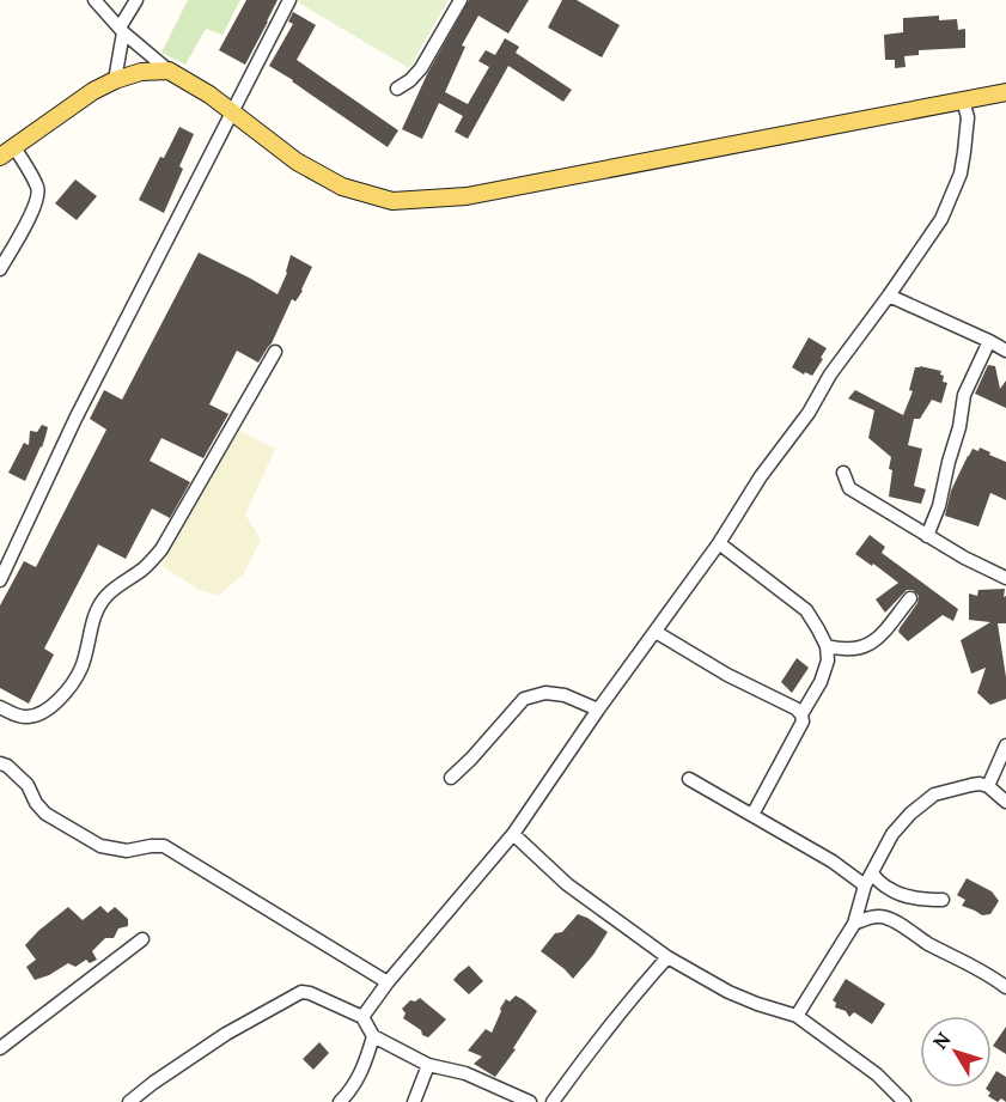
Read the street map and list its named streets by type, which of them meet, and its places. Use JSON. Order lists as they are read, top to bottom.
{
  "north": "top left"
}
